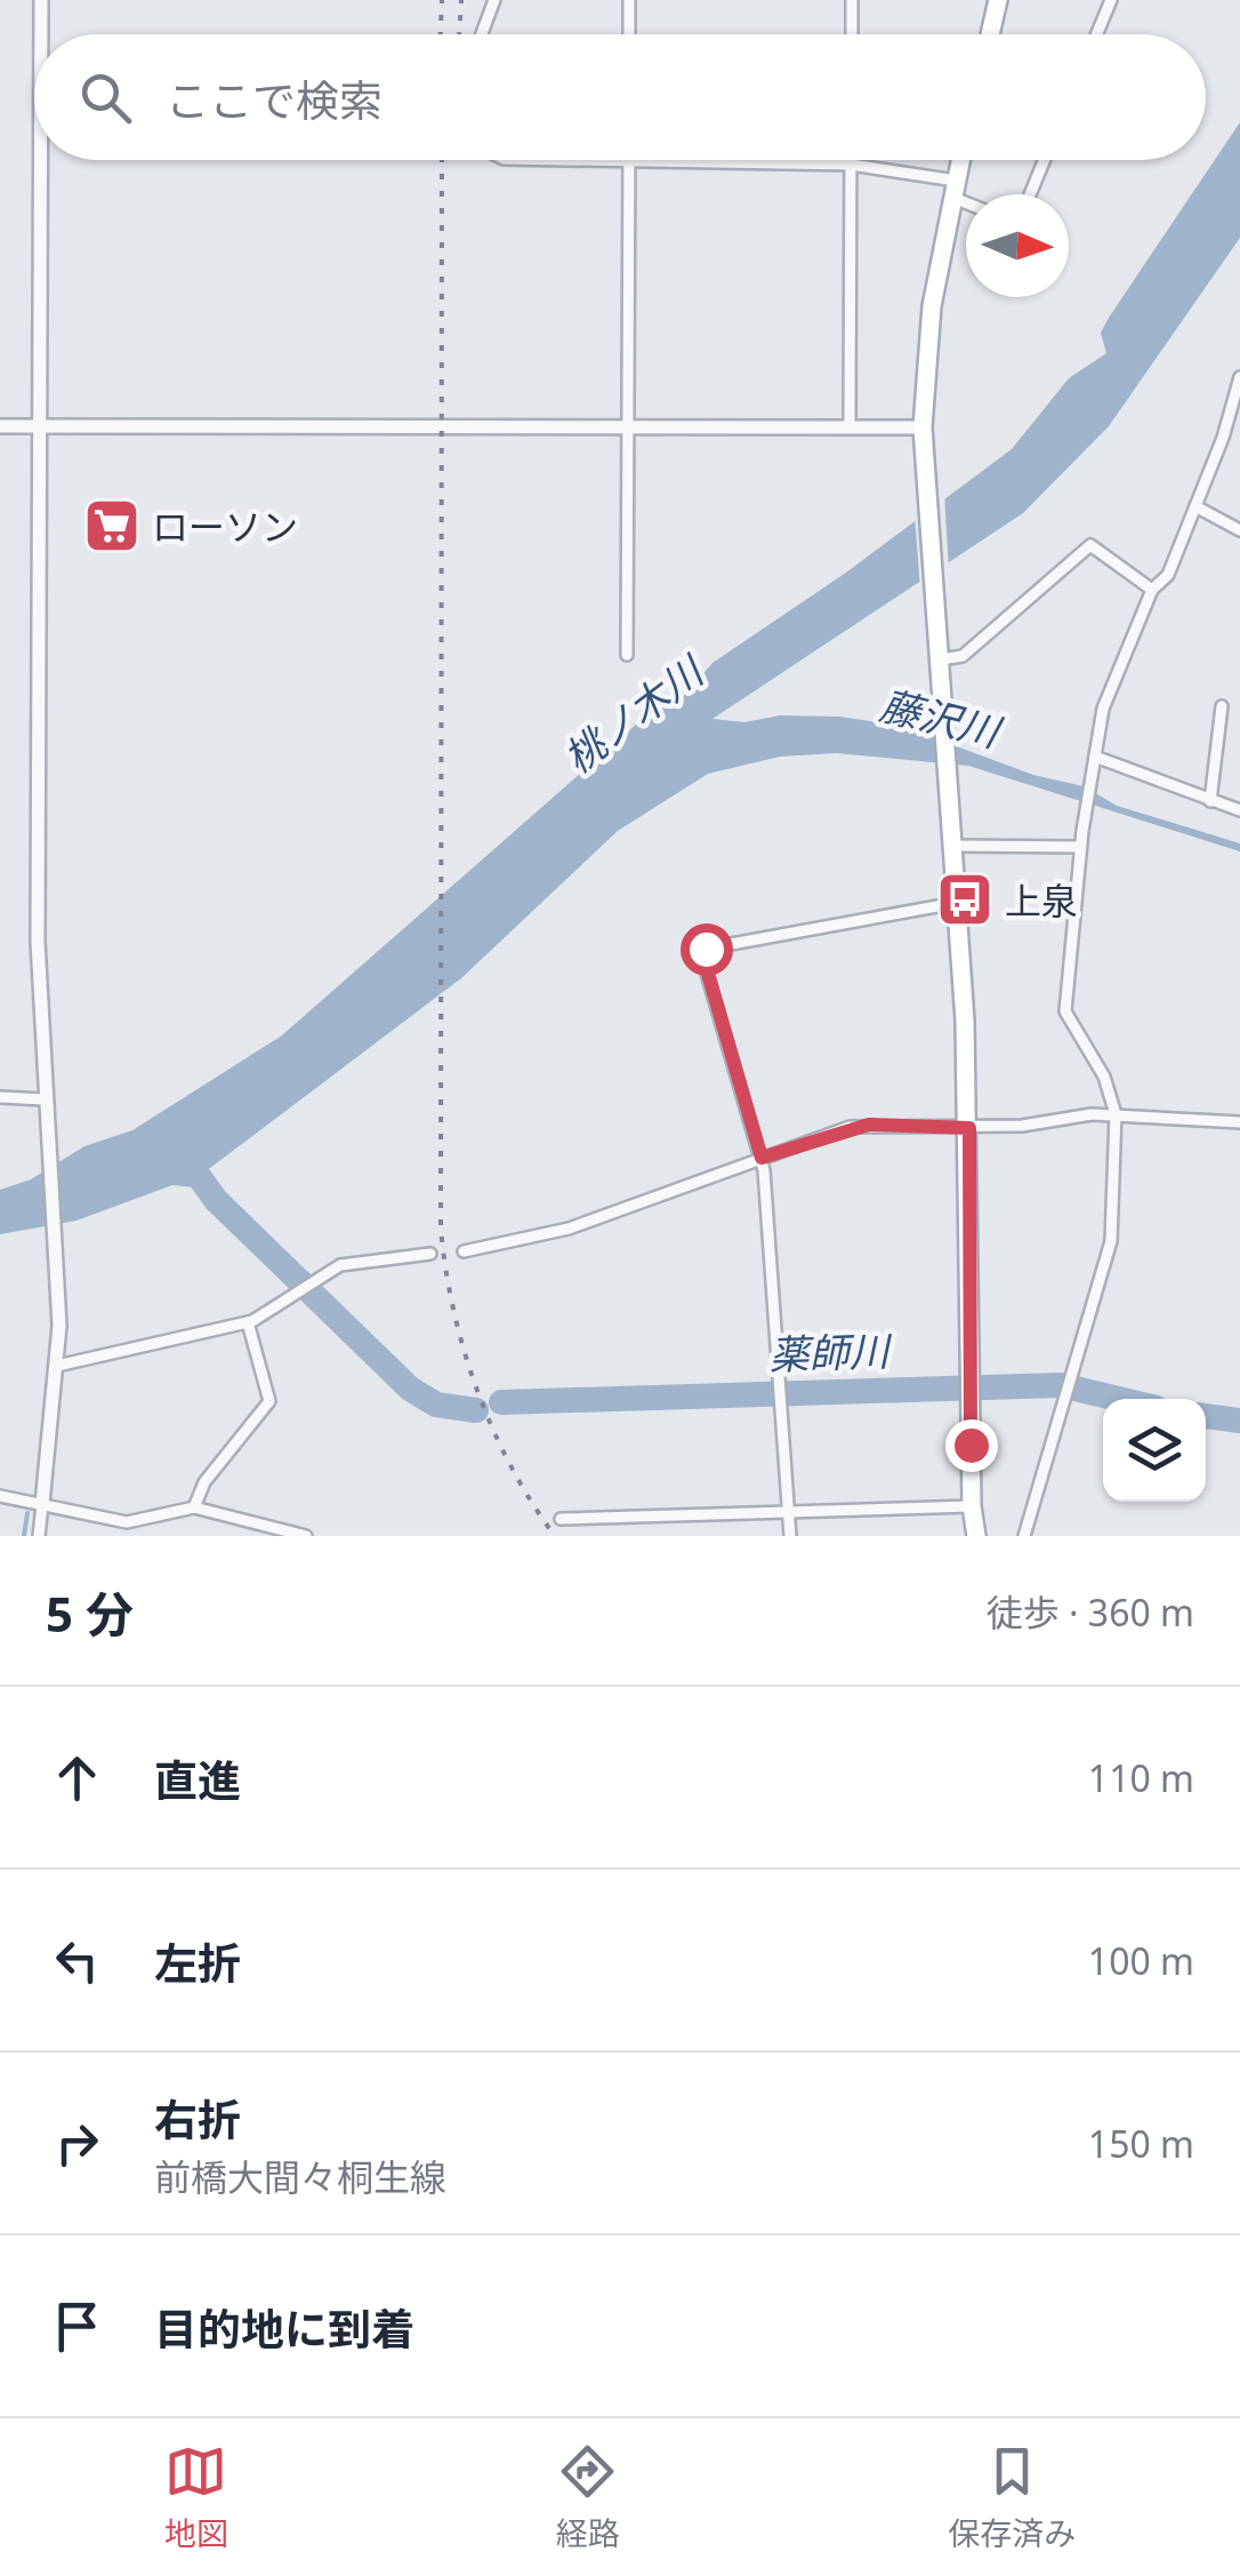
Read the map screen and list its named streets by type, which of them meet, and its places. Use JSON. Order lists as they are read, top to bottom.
{
  "water": ["桃ノ木川", "藤沢川", "薬師川"],
  "places": {
    "supermarket": ["ローソン"],
    "bus stop": ["上泉"]
  },
  "north": "right",
  "page": {
    "search": "ここで検索",
    "heading": ["5 分", "徒歩 · 360 m"],
    "list": [
      ["直進", "110 m"],
      ["左折", "100 m"],
      ["右折", "前橋大間々桐生線", "150 m"],
      "目的地に到着"
    ],
    "nav": ["地図", "経路", "保存済み"]
  }
}
